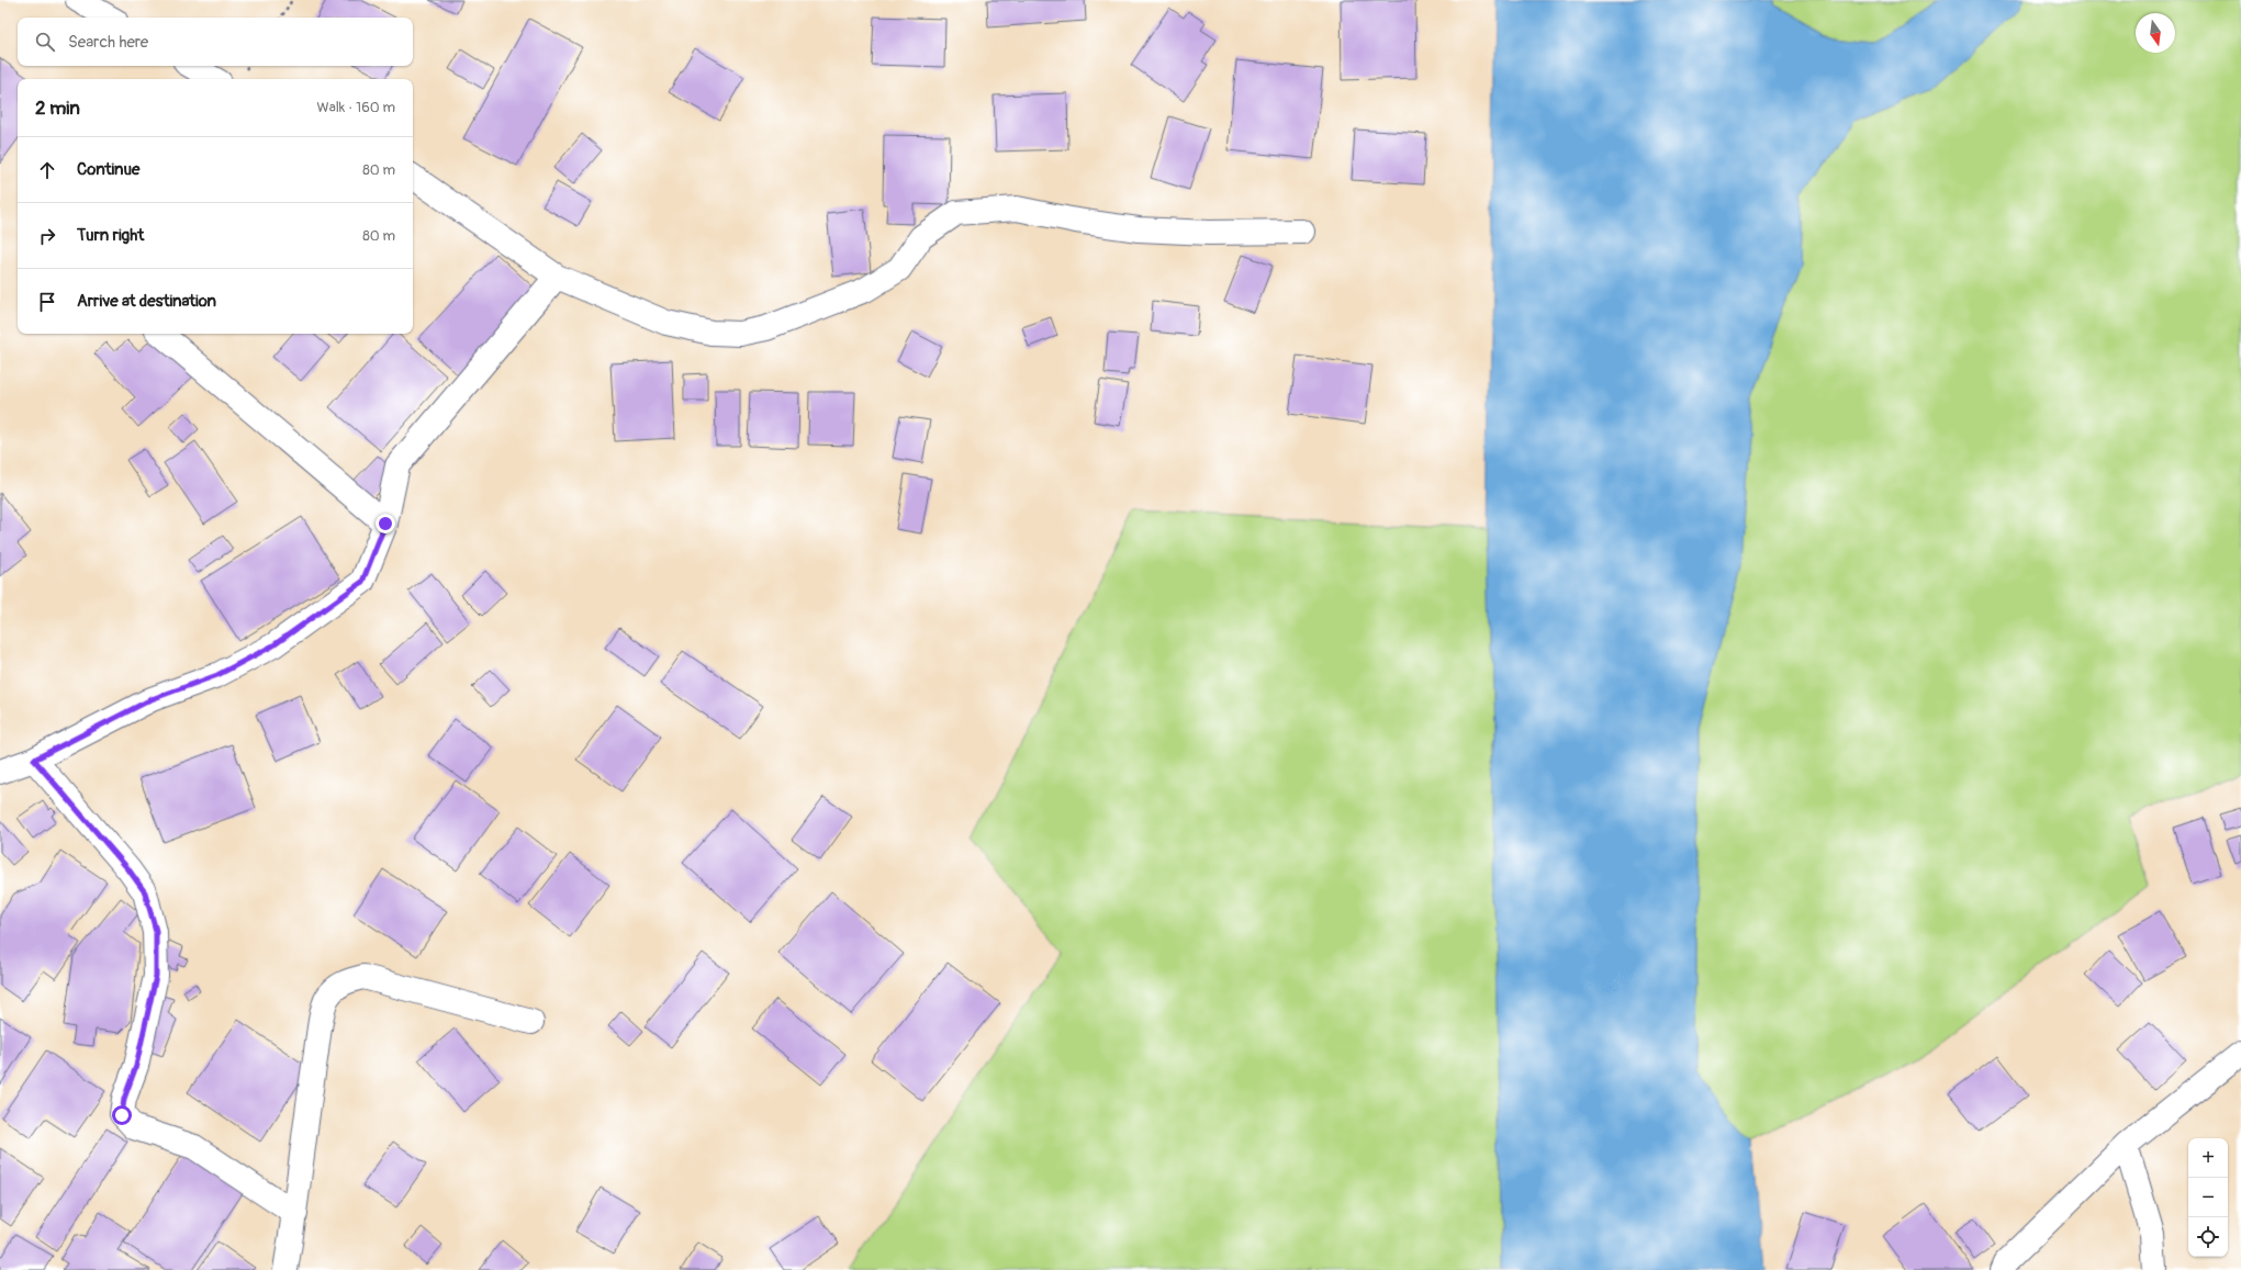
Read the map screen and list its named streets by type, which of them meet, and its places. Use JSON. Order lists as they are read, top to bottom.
{
  "north": "bottom",
  "page": {
    "search": "Search here",
    "heading": ["2 min", "Walk · 160 m"],
    "list": [
      ["Continue", "80 m"],
      ["Turn right", "80 m"],
      "Arrive at destination"
    ],
    "map_buttons": ["+", "−"]
  }
}
